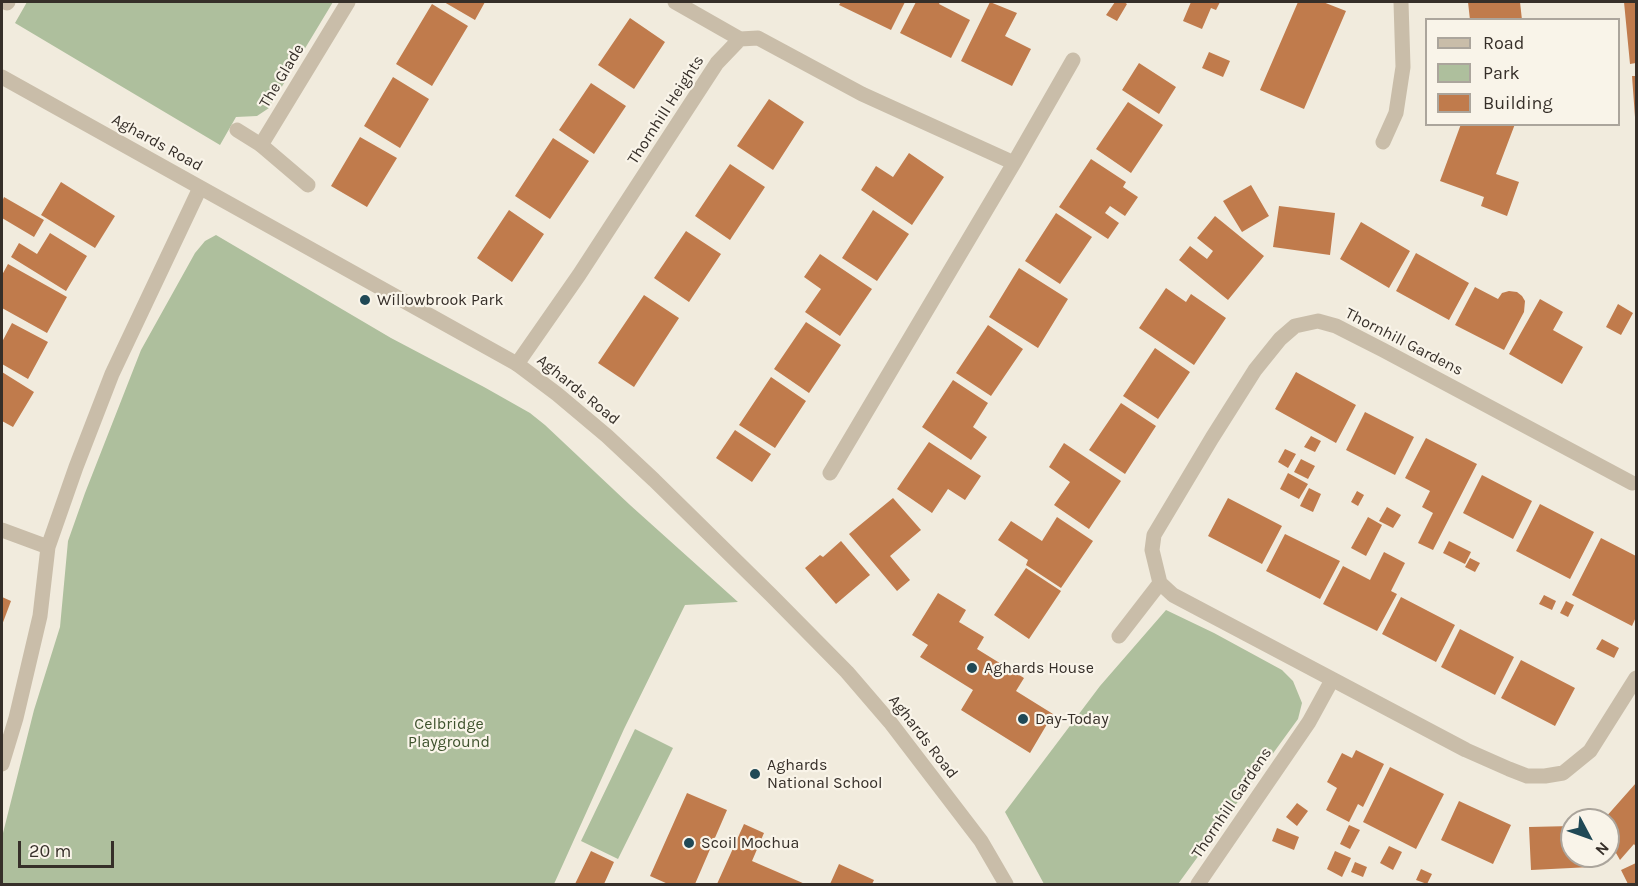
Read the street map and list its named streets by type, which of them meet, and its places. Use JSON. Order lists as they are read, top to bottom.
{
  "streets": {
    "street": [
      "The Glade",
      "Thornhill Heights",
      "Aghards Road",
      "Thornhill Gardens"
    ]
  },
  "crossings": [
    ["Thornhill Heights", "Aghards Road"]
  ],
  "parks": ["Celbridge Playground"],
  "places": [
    "Willowbrook Park",
    "Aghards House",
    "Day-Today",
    "Aghards National School",
    "Scoil Mochua"
  ],
  "legend": ["Road", "Park", "Building"],
  "scale_bar": "20 m",
  "north": "bottom right"
}
